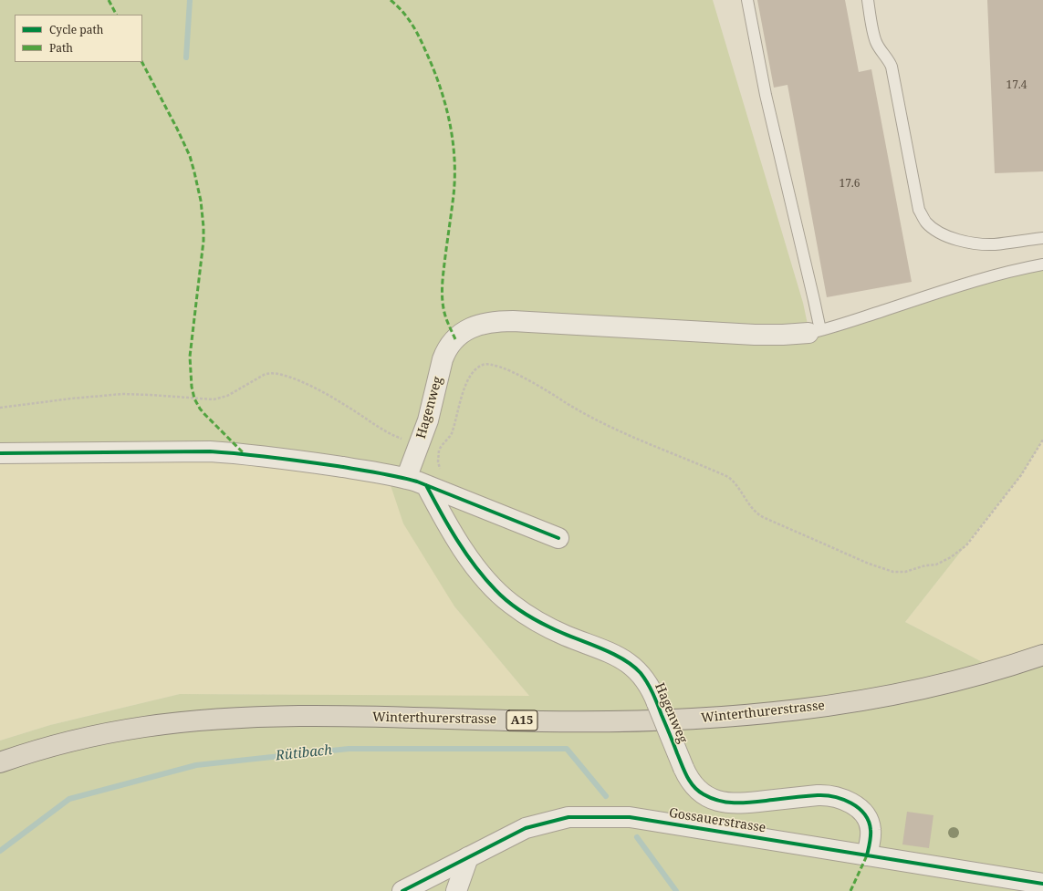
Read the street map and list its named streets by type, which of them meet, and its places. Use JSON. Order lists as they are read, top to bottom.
{
  "streets": {
    "highway": ["Winterthurerstrasse", "A15"],
    "street": ["Hagenweg", "Gossauerstrasse"]
  },
  "crossings": [
    ["Hagenweg", "Gossauerstrasse"]
  ],
  "water": ["Rütibach"],
  "house_numbers": ["17.4", "17.6"],
  "legend": ["Cycle path", "Path"]
}
